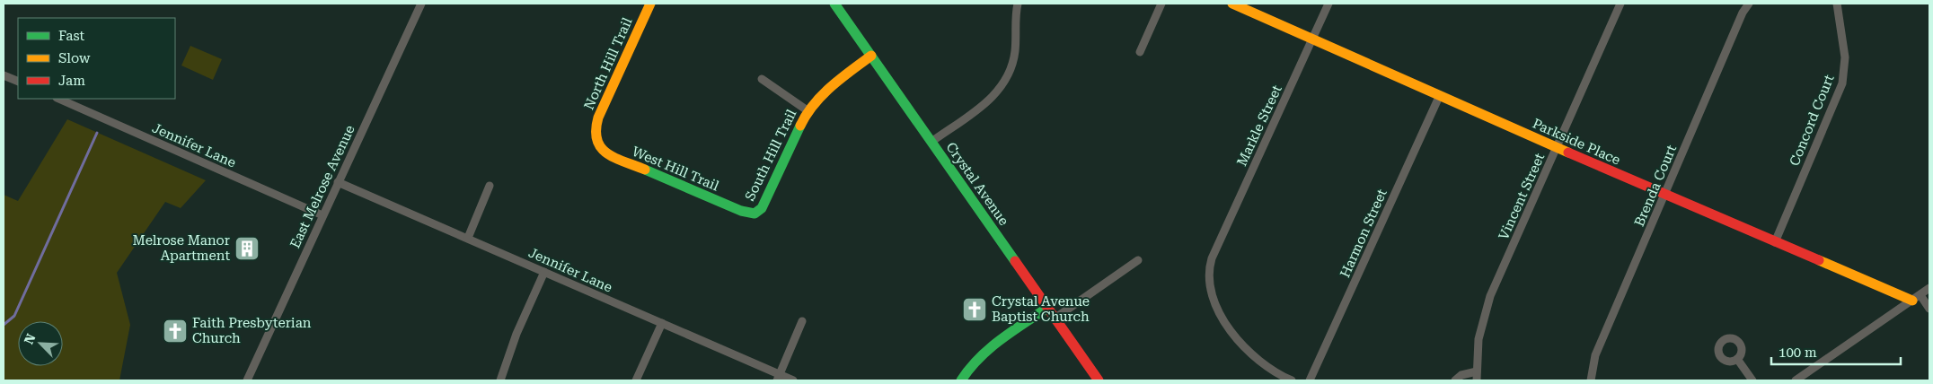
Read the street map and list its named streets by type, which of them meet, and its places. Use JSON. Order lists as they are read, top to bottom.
{
  "streets": {
    "street": [
      "North Hill Trail",
      "Concord Court",
      "Markle Street",
      "Parkside Place",
      "Jennifer Lane",
      "South Hill Trail",
      "West Hill Trail",
      "Crystal Avenue",
      "Brenda Court",
      "East Melrose Avenue",
      "Vincent Street",
      "Harmon Street"
    ]
  },
  "crossings": [
    ["North Hill Trail", "West Hill Trail"],
    ["Concord Court", "Parkside Place"],
    ["Markle Street", "Parkside Place"],
    ["Parkside Place", "Brenda Court"],
    ["Parkside Place", "Vincent Street"],
    ["Parkside Place", "Harmon Street"],
    ["Jennifer Lane", "East Melrose Avenue"],
    ["South Hill Trail", "West Hill Trail"],
    ["South Hill Trail", "Crystal Avenue"]
  ],
  "places": {
    "building": ["Melrose Manor Apartment"],
    "church": ["Crystal Avenue Baptist Church", "Faith Presbyterian Church"]
  },
  "legend": ["Fast", "Slow", "Jam"],
  "scale_bar": "100 m",
  "north": "top left"
}
